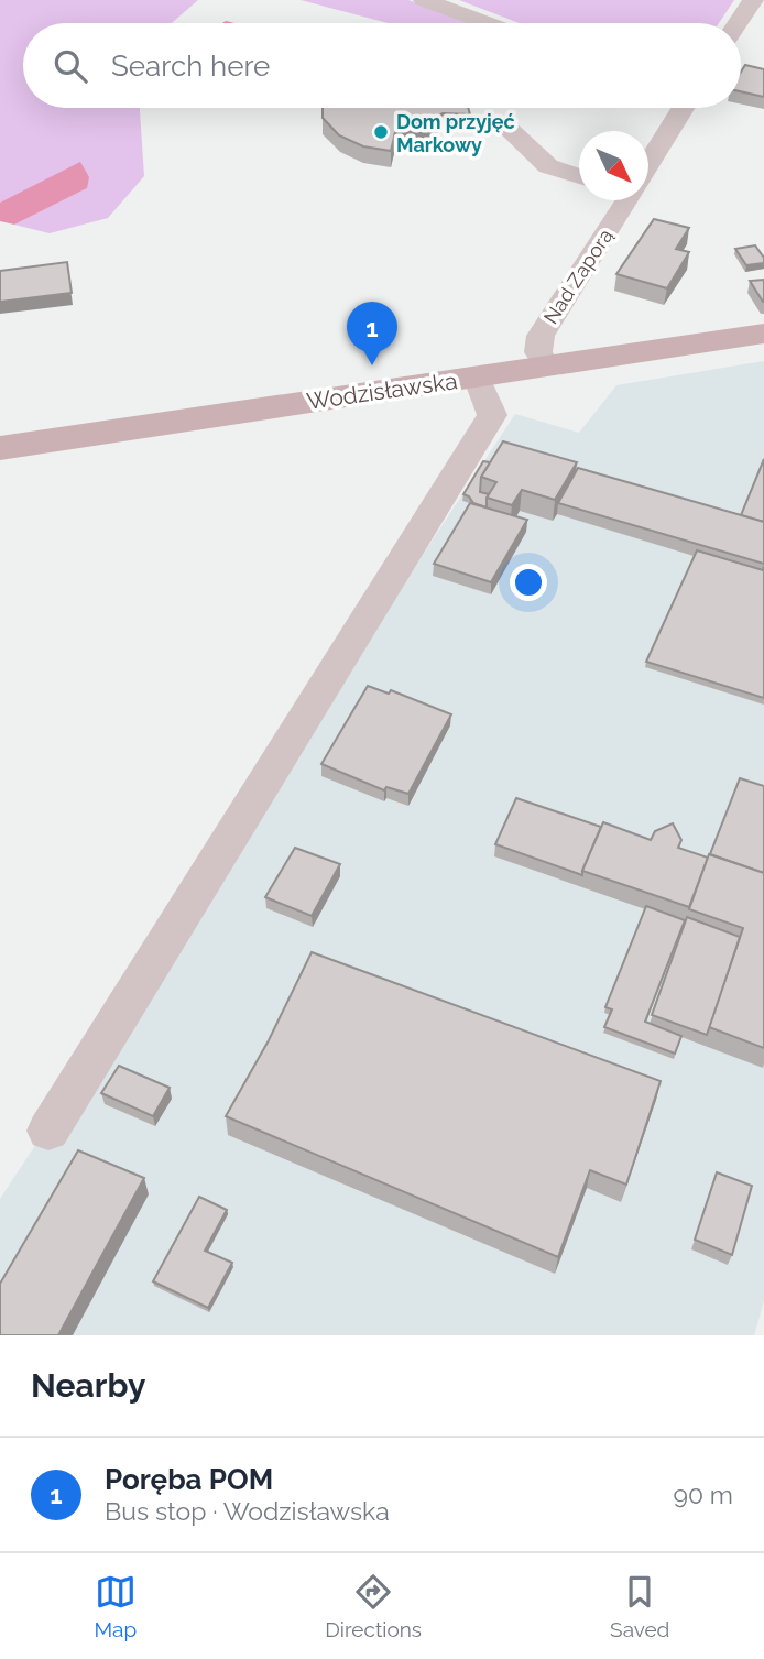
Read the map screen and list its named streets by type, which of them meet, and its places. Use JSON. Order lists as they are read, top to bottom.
{
  "streets": {
    "main road": ["Wodzisławska"],
    "street": ["Nad Zaporą"]
  },
  "crossings": [
    ["Nad Zaporą", "Wodzisławska"]
  ],
  "places": ["Dom przyjęć Markowy"],
  "north": "bottom right",
  "page": {
    "search": "Search here",
    "pins": "1",
    "heading": "Nearby",
    "list": [
      {
        "mark": "1",
        "name": "Poręba POM",
        "note": "Bus stop · Wodzisławska",
        "value": "90 m"
      }
    ],
    "nav": ["Map", "Directions", "Saved"]
  }
}
